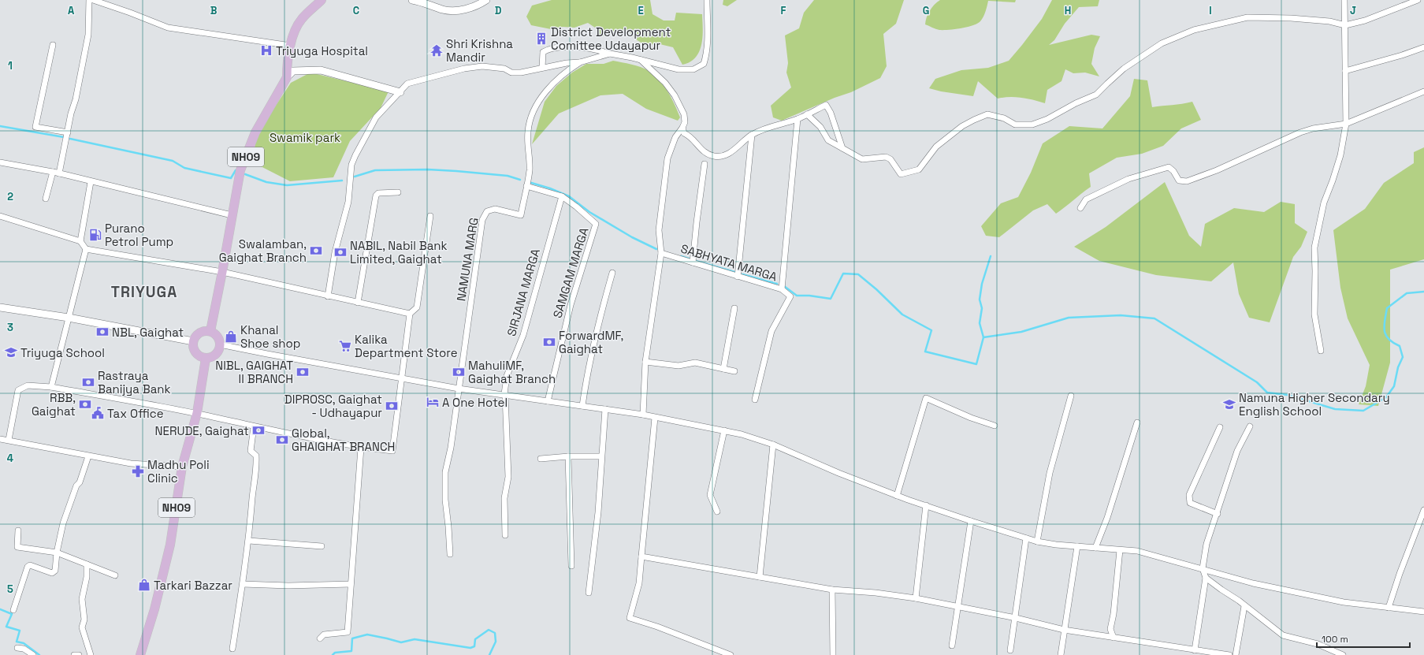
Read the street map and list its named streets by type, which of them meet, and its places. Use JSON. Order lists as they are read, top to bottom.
{
  "streets": {
    "main road": ["NH09"],
    "street": [
      "NAMUNA MARG",
      "SABHYATA MARGA",
      "SAMGAM MARGA",
      "SIRJANA MARGA"
    ]
  },
  "crossings": [
    ["SAMGAM MARGA", "SIRJANA MARGA"]
  ],
  "districts": ["TRIYUGA"],
  "parks": ["Swamik park"],
  "places": {
    "building": ["District Development Comittee Udayapur"],
    "hospital": ["Triyuga Hospital"],
    "temple": ["Shri Krishna Mandir"],
    "fuel station": ["Purano Petrol Pump"],
    "bank": [
      "Swalamban, Gaighat Branch",
      "NABIL, Nabil Bank Limited, Gaighat",
      "NBL, Gaighat",
      "ForwardMF, Gaighat",
      "NIBL, GAIGHAT II BRANCH",
      "MahuliMF, Gaighat Branch",
      "Rastraya Banijya Bank",
      "RBB, Gaighat",
      "DIPROSC, Gaighat - Udhayapur",
      "NERUDE, Gaighat",
      "Global, GHAIGHAT BRANCH"
    ],
    "shop": ["Khanal Shoe shop", "Tarkari Bazzar"],
    "supermarket": ["Kalika Department Store"],
    "school or university": ["Triyuga School", "Namuna Higher Secondary English School"],
    "hotel": ["A One Hotel"],
    "public building": ["Tax Office"],
    "pharmacy": ["Madhu Poli Clinic"]
  },
  "scale_bar": "100 m",
  "grid": {
    "columns": [
      "A",
      "B",
      "C",
      "D",
      "E",
      "F",
      "G",
      "H",
      "I",
      "J"
    ],
    "rows": [
      "1",
      "2",
      "3",
      "4",
      "5"
    ]
  }
}
